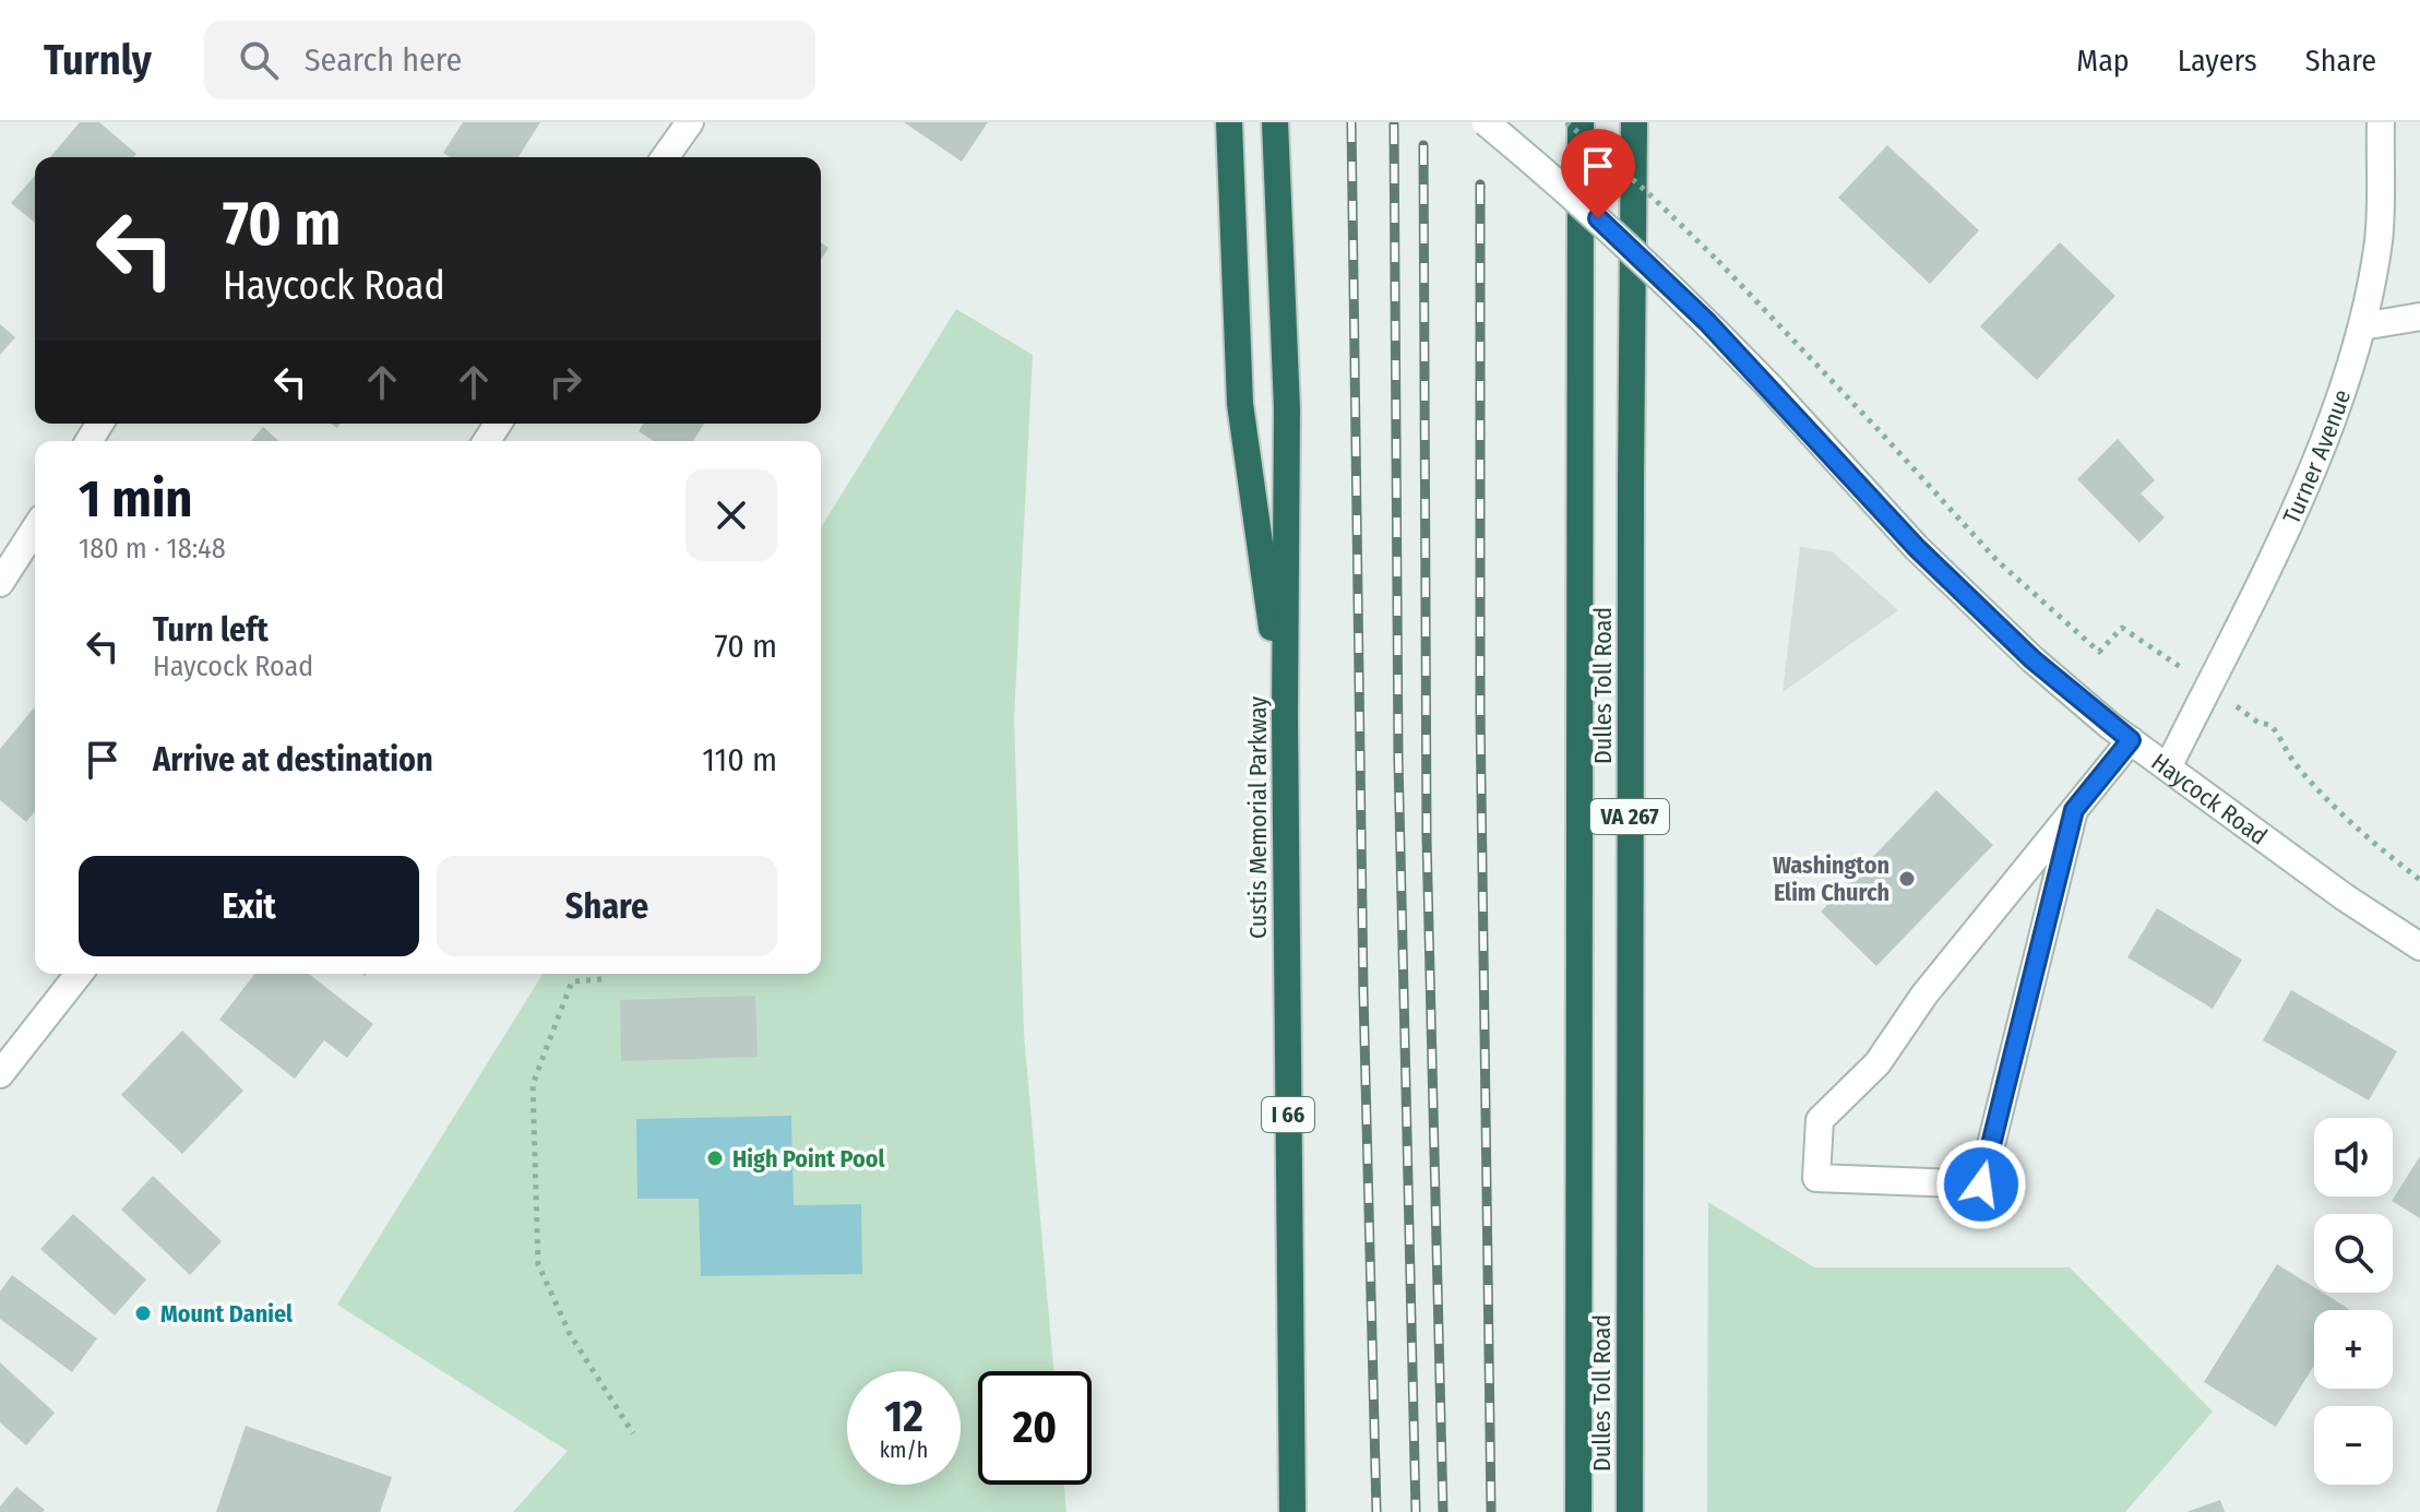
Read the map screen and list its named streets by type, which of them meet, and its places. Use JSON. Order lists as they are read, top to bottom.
{
  "streets": {
    "highway": [
      "Dulles Toll Road",
      "VA 267",
      "Custis Memorial Parkway",
      "I 66"
    ],
    "main road": ["Turner Avenue", "Haycock Road"]
  },
  "crossings": [
    ["Turner Avenue", "Haycock Road"]
  ],
  "places": ["Washington Elim Church", "High Point Pool", "Mount Daniel"],
  "page": {
    "header": "Turnly",
    "search": "Search here",
    "nav": ["Map", "Layers", "Share"],
    "turn": ["70 m", "Haycock Road"],
    "heading": ["1 min", "180 m · 18:48"],
    "list": [
      {
        "name": "Turn left",
        "note": "Haycock Road",
        "value": "70 m"
      },
      {
        "name": "Arrive at destination",
        "value": "110 m"
      }
    ],
    "buttons": ["Exit", "Share"],
    "map_buttons": ["+", "−"],
    "speed": "12 km/h",
    "limit": "20"
  }
}
